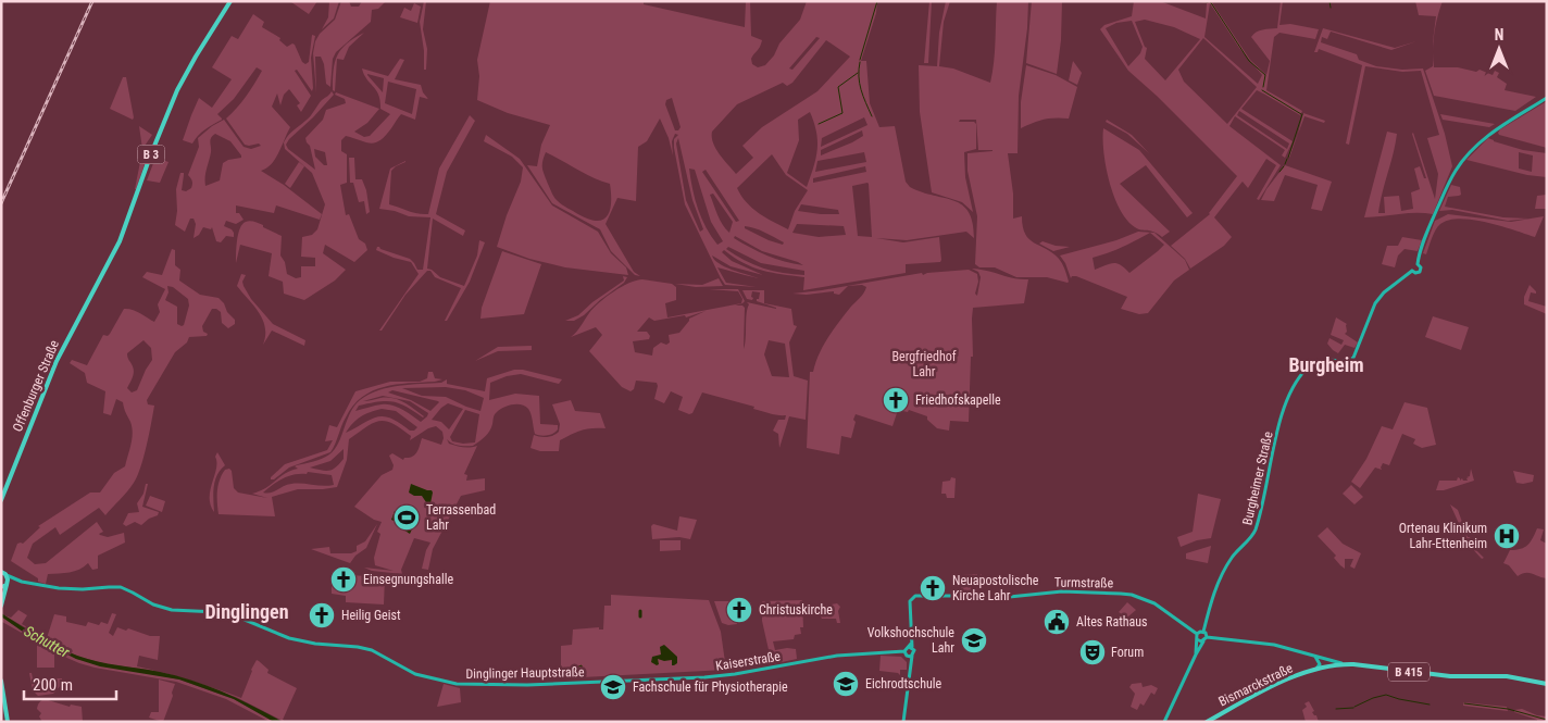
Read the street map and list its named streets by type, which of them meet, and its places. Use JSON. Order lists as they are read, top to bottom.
{
  "streets": {
    "main road": [
      "B 3",
      "Offenburger Straße",
      "B 415",
      "Bismarckstraße"
    ],
    "street": [
      "Burgheimer Straße",
      "Turmstraße",
      "Kaiserstraße",
      "Dinglinger Hauptstraße"
    ]
  },
  "crossings": [
    ["Kaiserstraße", "Dinglinger Hauptstraße"],
    ["B 415", "Bismarckstraße"]
  ],
  "districts": ["Burgheim", "Dinglingen"],
  "water": ["Schutter"],
  "parks": ["Bergfriedhof Lahr"],
  "places": {
    "church": [
      "Friedhofskapelle",
      "Einsegnungshalle",
      "Neuapostolische Kirche Lahr",
      "Christuskirche",
      "Heilig Geist"
    ],
    "sports": ["Terrassenbad Lahr"],
    "hospital": ["Ortenau Klinikum Lahr-Ettenheim"],
    "public building": ["Altes Rathaus"],
    "school or university": ["Volkshochschule Lahr", "Eichrodtschule", "Fachschule für Physiotherapie"],
    "theatre": ["Forum"]
  },
  "scale_bar": "200 m",
  "north": "top"
}
